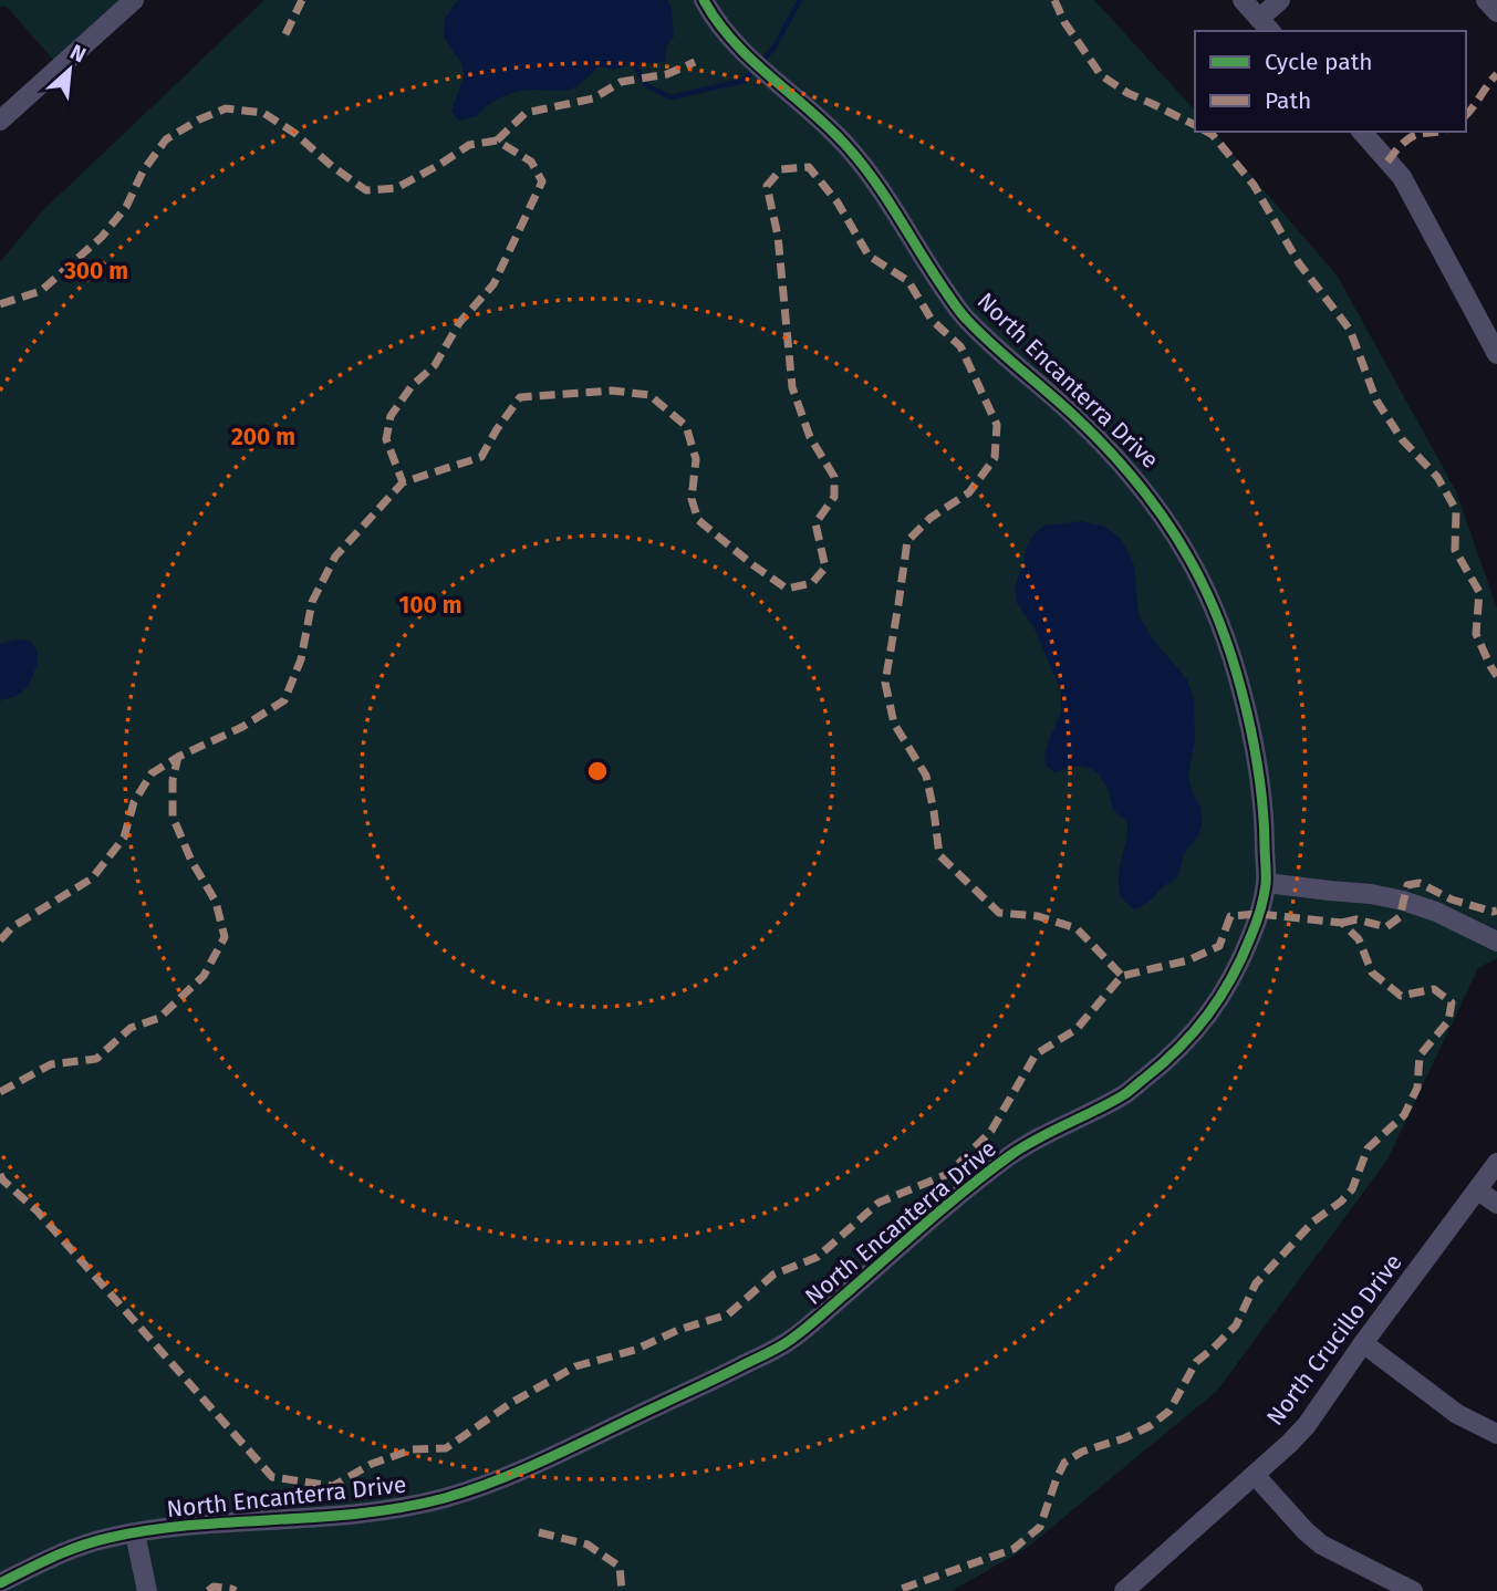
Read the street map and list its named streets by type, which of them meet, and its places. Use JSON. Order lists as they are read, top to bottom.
{
  "streets": {
    "street": ["North Encanterra Drive", "North Crucillo Drive"]
  },
  "legend": ["Cycle path", "Path"],
  "north": "top right",
  "rings": ["300 m", "200 m", "100 m"]
}
